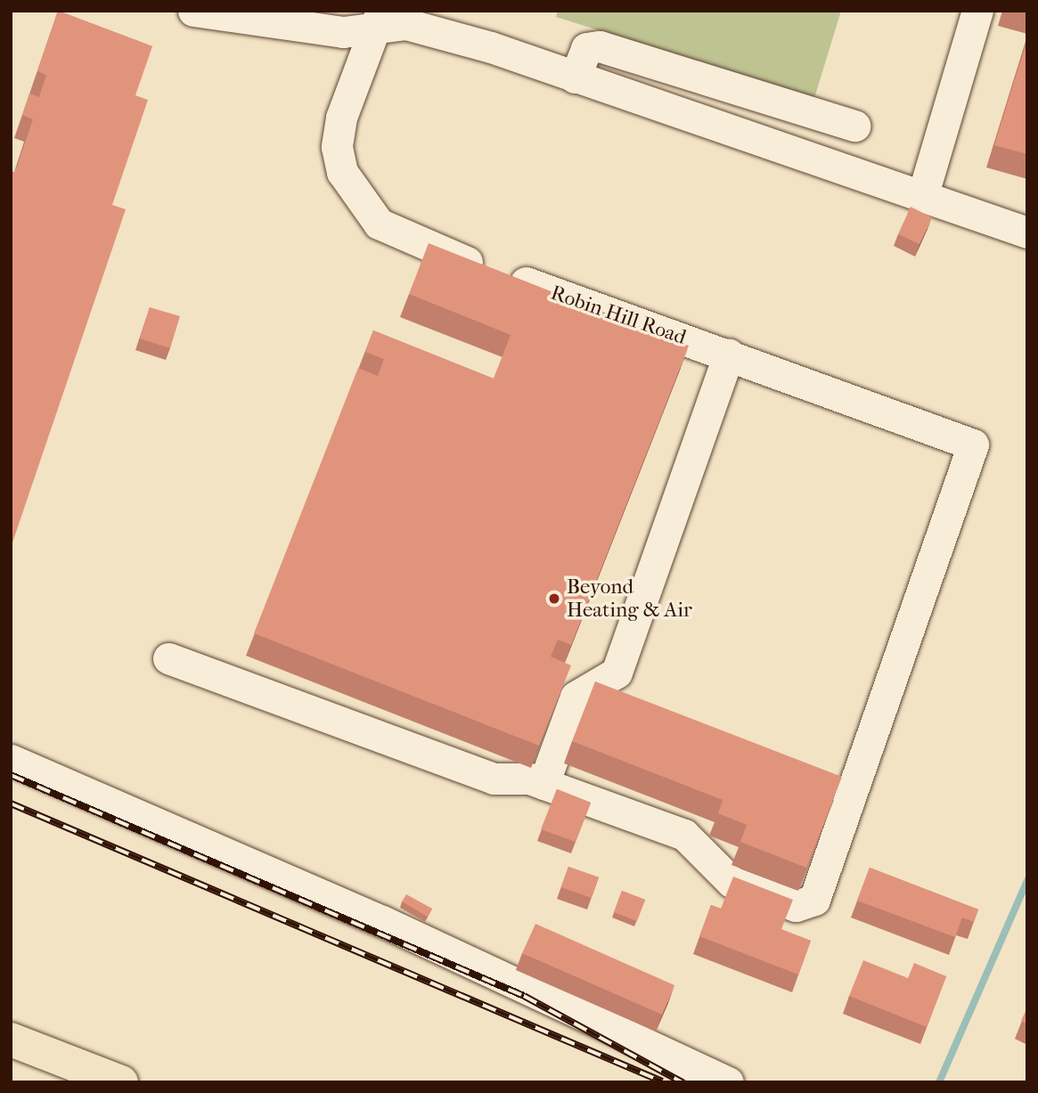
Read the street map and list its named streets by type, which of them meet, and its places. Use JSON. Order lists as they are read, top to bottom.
{
  "streets": {
    "street": ["Robin Hill Road"]
  },
  "places": ["Beyond Heating & Air"]
}
